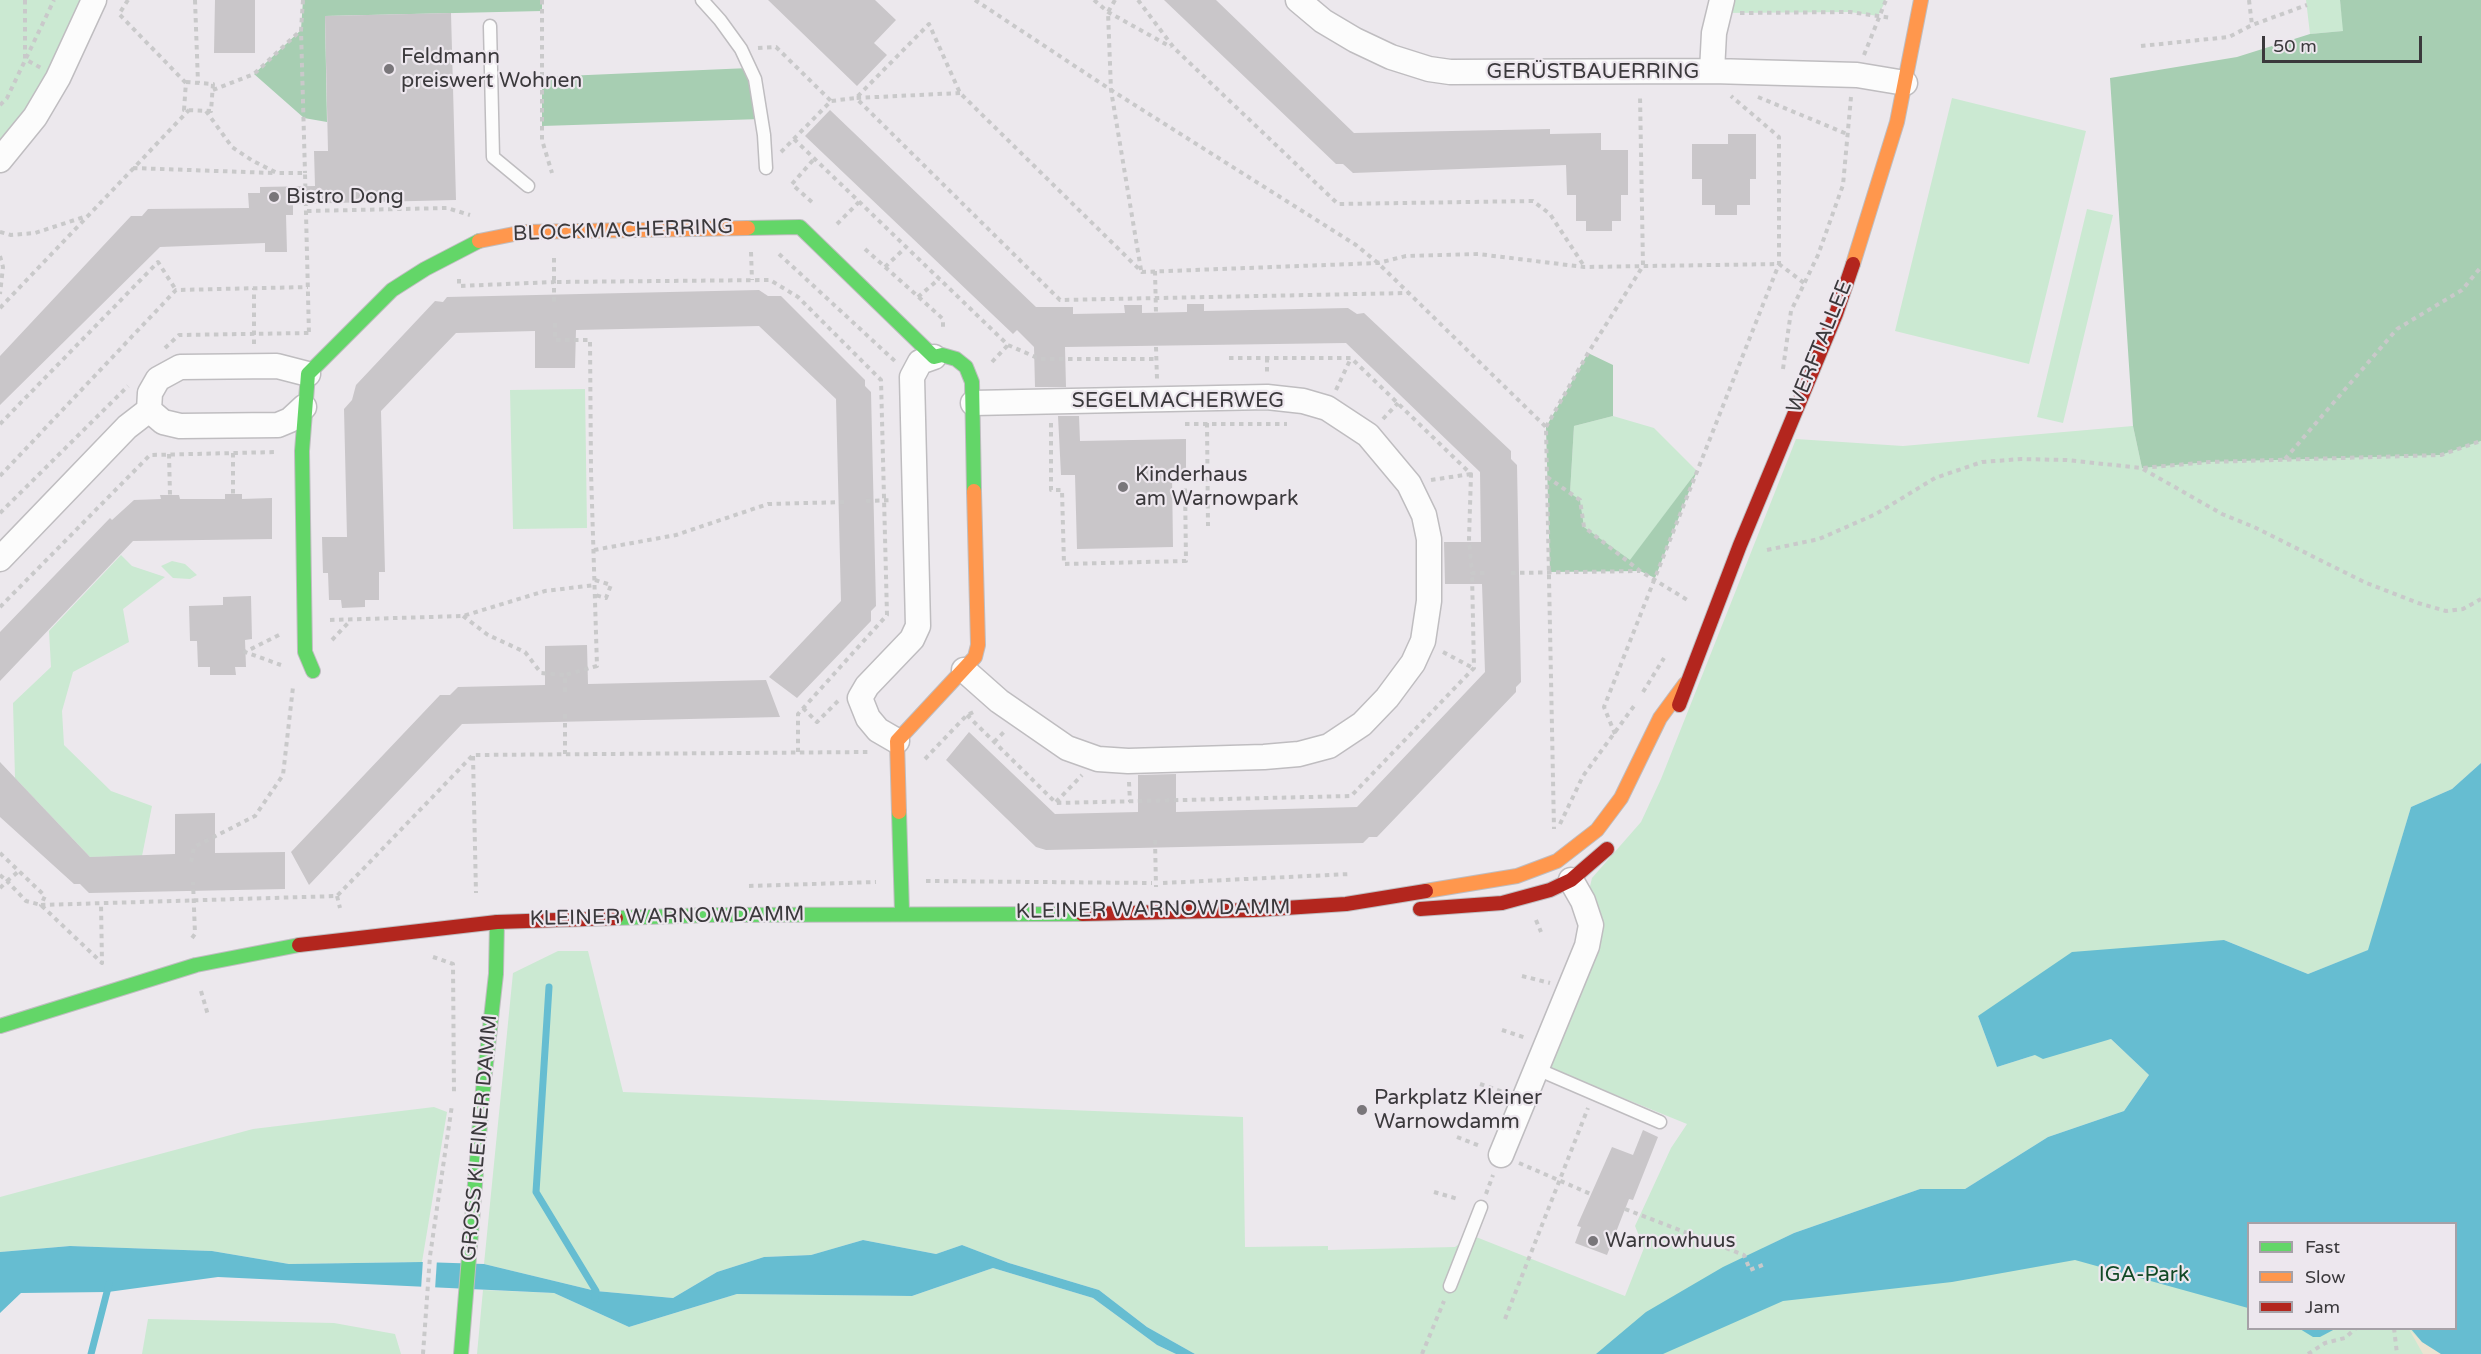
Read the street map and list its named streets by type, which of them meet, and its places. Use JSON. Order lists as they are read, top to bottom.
{
  "streets": {
    "street": [
      "GERÜSTBAUERRING",
      "BLOCKMACHERRING",
      "WERFTALLEE",
      "SEGELMACHERWEG",
      "KLEINER WARNOWDAMM",
      "GROSS KLEINER DAMM"
    ]
  },
  "crossings": [
    ["GERÜSTBAUERRING", "WERFTALLEE"],
    ["WERFTALLEE", "KLEINER WARNOWDAMM"],
    ["KLEINER WARNOWDAMM", "GROSS KLEINER DAMM"]
  ],
  "parks": ["IGA-Park"],
  "places": [
    "Feldmann preiswert Wohnen",
    "Bistro Dong",
    "Kinderhaus am Warnowpark",
    "Parkplatz Kleiner Warnowdamm",
    "Warnowhuus"
  ],
  "legend": ["Fast", "Slow", "Jam"],
  "scale_bar": "50 m"
}
